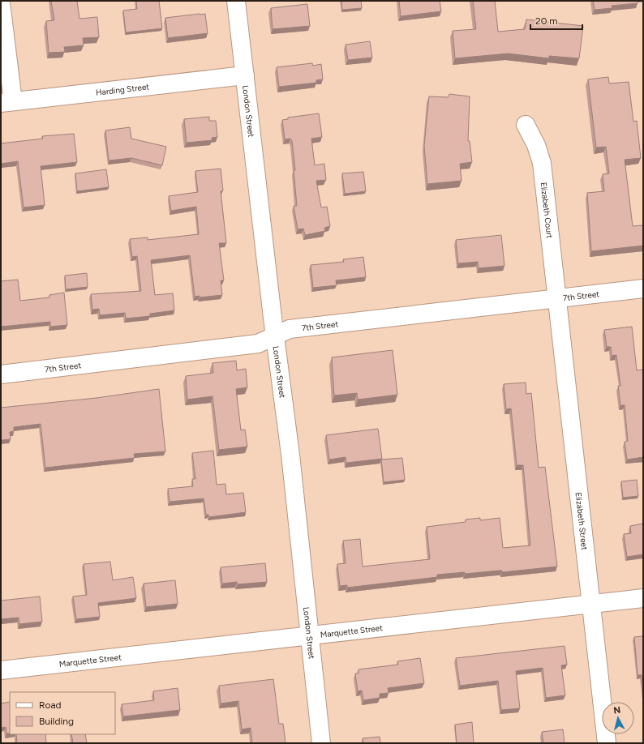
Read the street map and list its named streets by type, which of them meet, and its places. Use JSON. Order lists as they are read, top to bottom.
{
  "streets": {
    "street": [
      "Harding Street",
      "London Street",
      "Elizabeth Court",
      "7th Street",
      "Elizabeth Street",
      "Marquette Street"
    ]
  },
  "crossings": [
    ["Harding Street", "London Street"],
    ["London Street", "7th Street"],
    ["London Street", "Marquette Street"],
    ["Elizabeth Court", "7th Street"],
    ["Elizabeth Court", "Elizabeth Street"],
    ["7th Street", "Elizabeth Street"],
    ["Elizabeth Street", "Marquette Street"]
  ],
  "legend": ["Road", "Building"],
  "scale_bar": "20 m",
  "north": "top"
}
